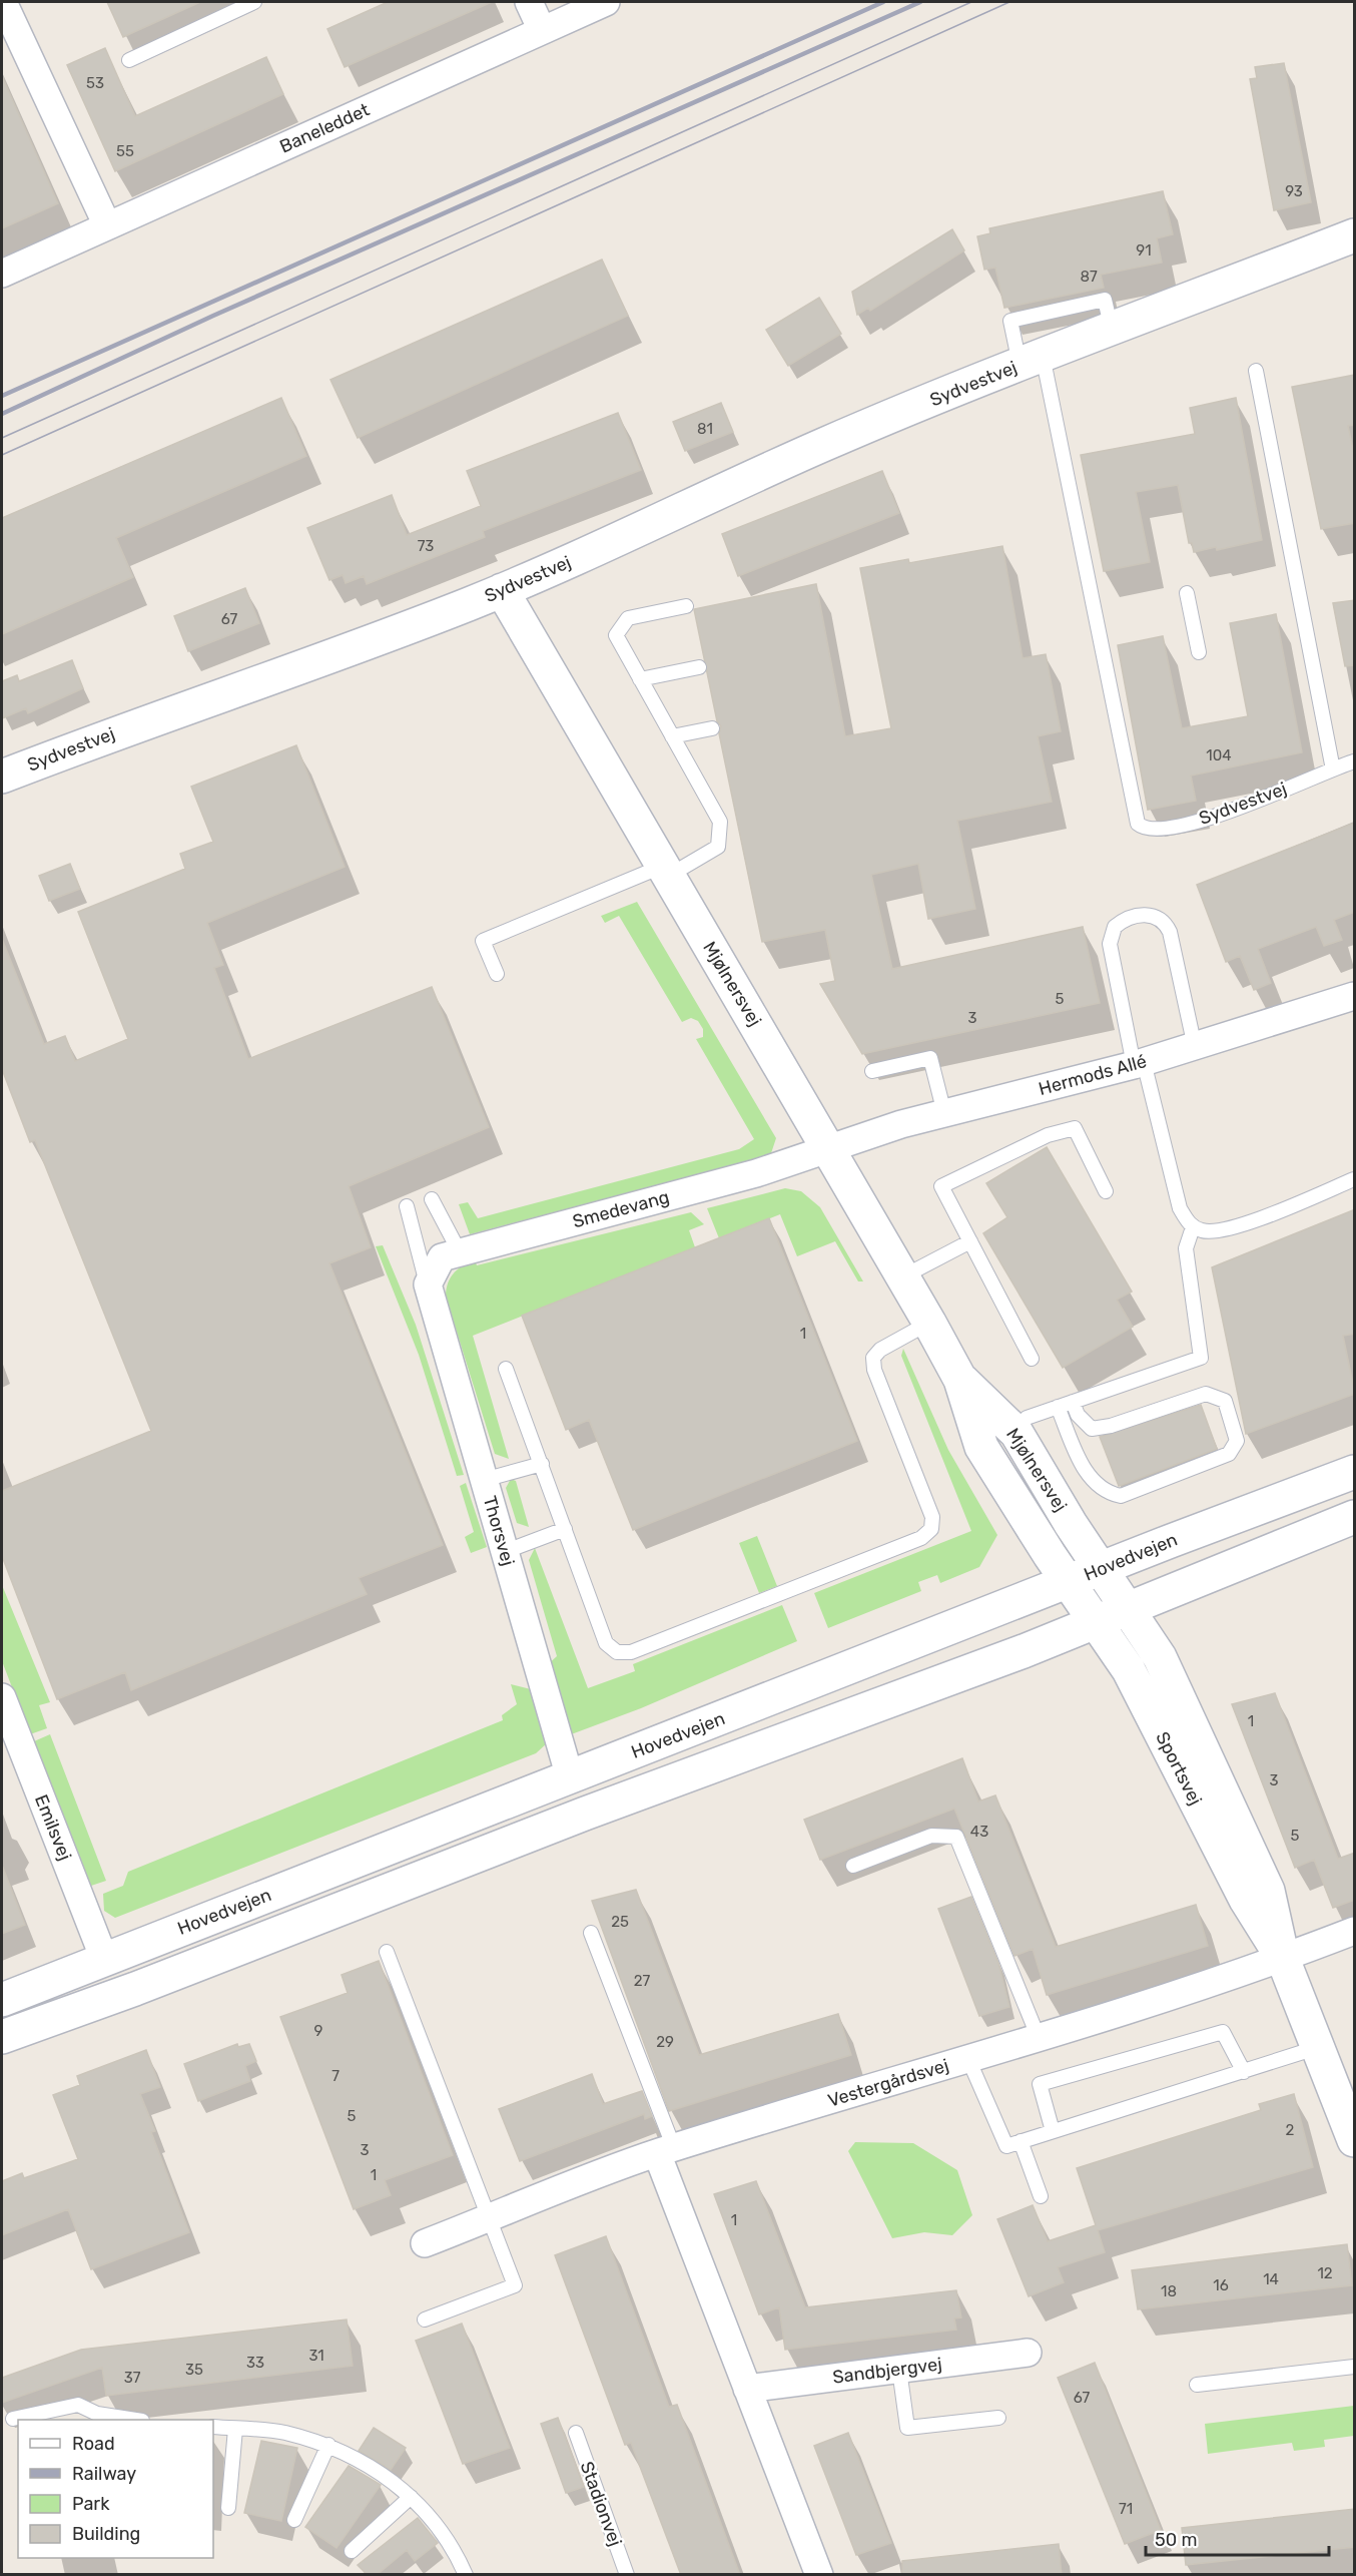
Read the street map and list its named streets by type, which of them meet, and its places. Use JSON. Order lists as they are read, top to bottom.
{
  "streets": {
    "street": [
      "Baneleddet",
      "Sydvestvej",
      "Mjølnersvej",
      "Hermods Allé",
      "Smedevang",
      "Thorsvej",
      "Hovedvejen",
      "Sportsvej",
      "Emilsvej",
      "Vestergårdsvej",
      "Sandbjergvej"
    ],
    "lane": ["Stadionvej"]
  },
  "crossings": [
    ["Sydvestvej", "Mjølnersvej"],
    ["Mjølnersvej", "Hermods Allé"],
    ["Mjølnersvej", "Smedevang"],
    ["Mjølnersvej", "Hovedvejen"],
    ["Mjølnersvej", "Sportsvej"],
    ["Hermods Allé", "Smedevang"],
    ["Smedevang", "Thorsvej"],
    ["Thorsvej", "Hovedvejen"],
    ["Hovedvejen", "Sportsvej"],
    ["Hovedvejen", "Emilsvej"],
    ["Sportsvej", "Vestergårdsvej"]
  ],
  "house_numbers": [
    "53",
    "55",
    "93",
    "91",
    "87",
    "81",
    "73",
    "67",
    "104",
    "5",
    "3",
    "1",
    "1",
    "3",
    "43",
    "5",
    "25",
    "27",
    "9",
    "29",
    "7",
    "5",
    "2",
    "3",
    "1",
    "1",
    "12",
    "14",
    "16",
    "18",
    "31",
    "33",
    "35",
    "37",
    "67",
    "71"
  ],
  "legend": [
    "Road",
    "Railway",
    "Park",
    "Building"
  ],
  "scale_bar": "50 m"
}
